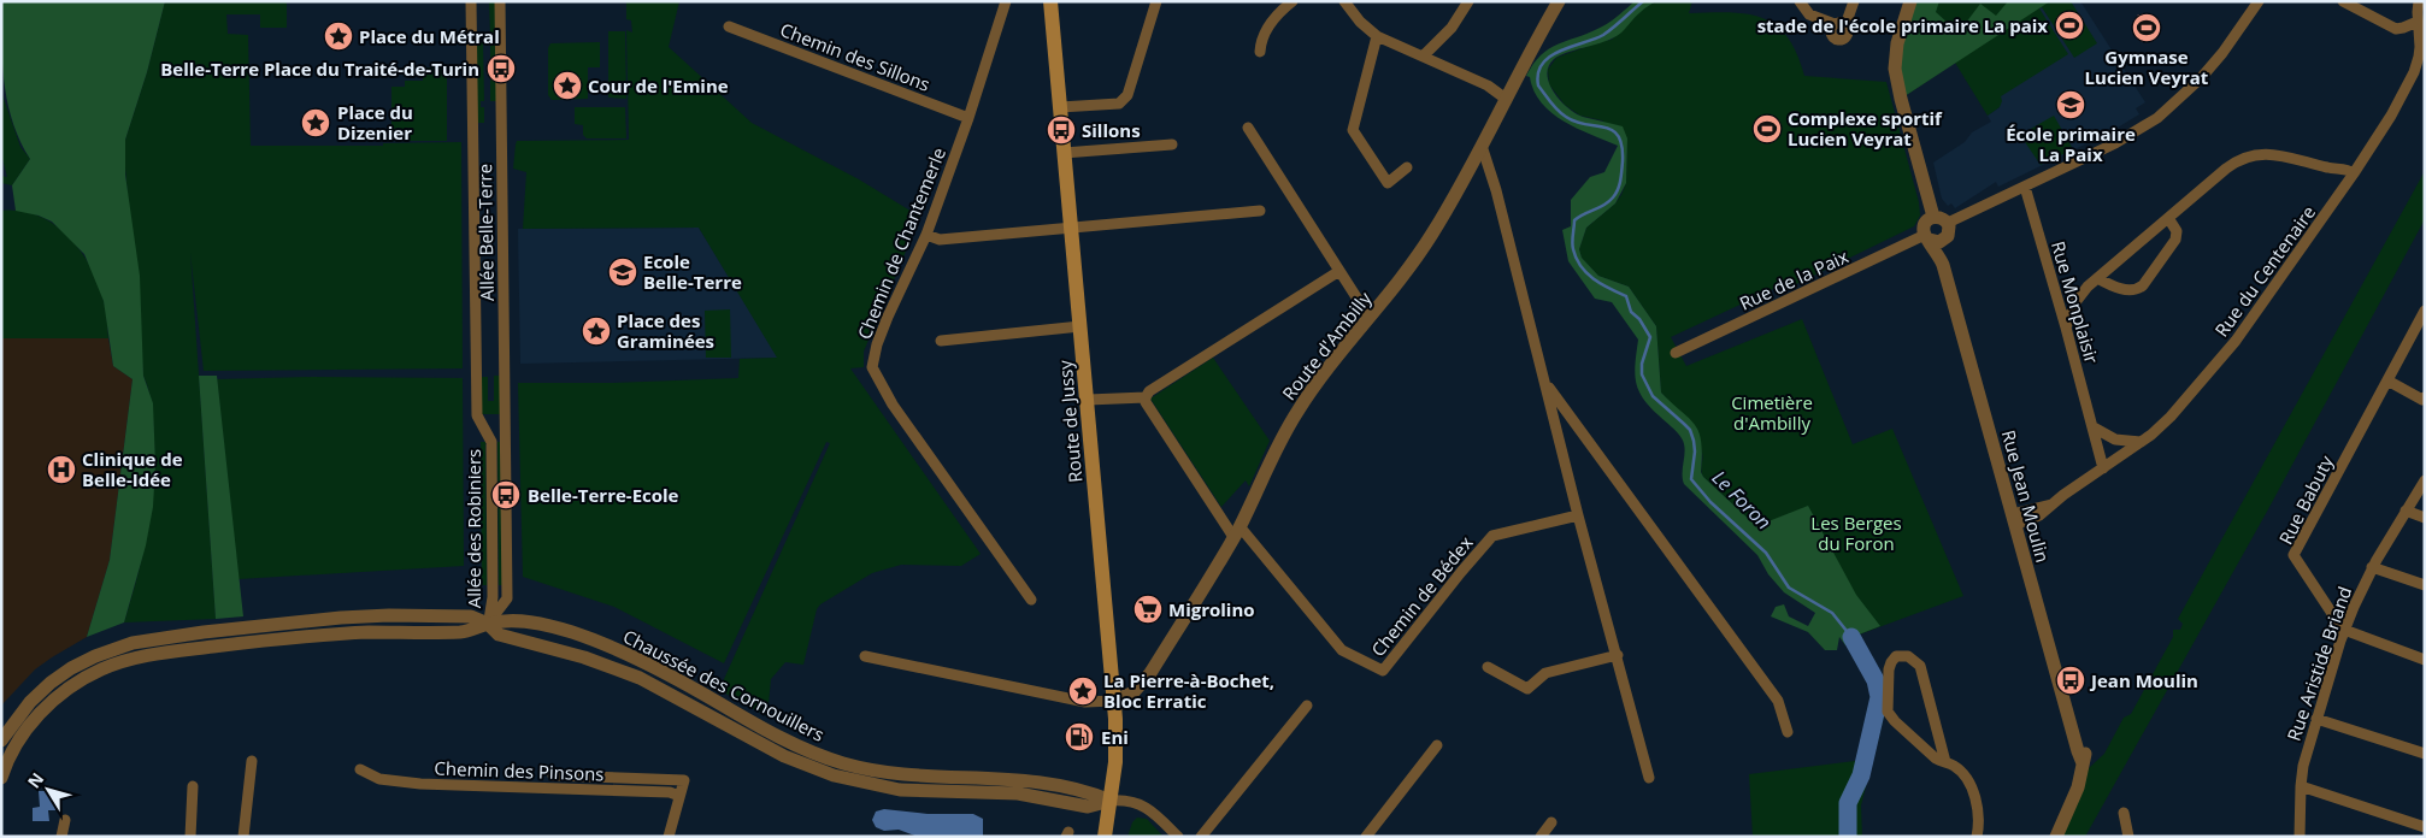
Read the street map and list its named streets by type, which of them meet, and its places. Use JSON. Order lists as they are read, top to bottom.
{
  "streets": {
    "main road": ["Route de Jussy"],
    "street": [
      "Chemin des Sillons",
      "Allée Belle-Terre",
      "Chemin de Chantemerle",
      "Rue du Centenaire",
      "Rue de la Paix",
      "Rue Monplaisir",
      "Route d'Ambilly",
      "Rue Jean Moulin",
      "Rue Babuty",
      "Allée des Robiniers",
      "Chemin de Bédex",
      "Rue Aristide Briand",
      "Chaussée des Cornouillers",
      "Chemin des Pinsons"
    ]
  },
  "crossings": [
    ["Chemin des Sillons", "Chemin de Chantemerle"],
    ["Allée Belle-Terre", "Allée des Robiniers"],
    ["Rue du Centenaire", "Rue Monplaisir"],
    ["Rue du Centenaire", "Rue Jean Moulin"],
    ["Rue de la Paix", "Rue Jean Moulin"],
    ["Route d'Ambilly", "Route de Jussy"],
    ["Route d'Ambilly", "Chemin de Bédex"],
    ["Route de Jussy", "Chaussée des Cornouillers"],
    ["Rue Babuty", "Rue Aristide Briand"],
    ["Allée des Robiniers", "Chaussée des Cornouillers"]
  ],
  "water": ["Le Foron"],
  "parks": ["Cimetière d'Ambilly", "Les Berges du Foron"],
  "places": {
    "sports": ["stade de l'école primaire La paix", "Gymnase Lucien Veyrat", "Complexe sportif Lucien Veyrat"],
    "place": [
      "Place du Métral",
      "Cour de l'Emine",
      "Place du Dizenier",
      "Place des Graminées",
      "La Pierre-à-Bochet, Bloc Erratic"
    ],
    "bus stop": [
      "Belle-Terre Place du Traité-de-Turin",
      "Sillons",
      "Belle-Terre-Ecole",
      "Jean Moulin"
    ],
    "school or university": ["École primaire La Paix", "Ecole Belle-Terre"],
    "hospital": ["Clinique de Belle-Idée"],
    "supermarket": ["Migrolino"],
    "fuel station": ["Eni"]
  },
  "north": "top left"
}
